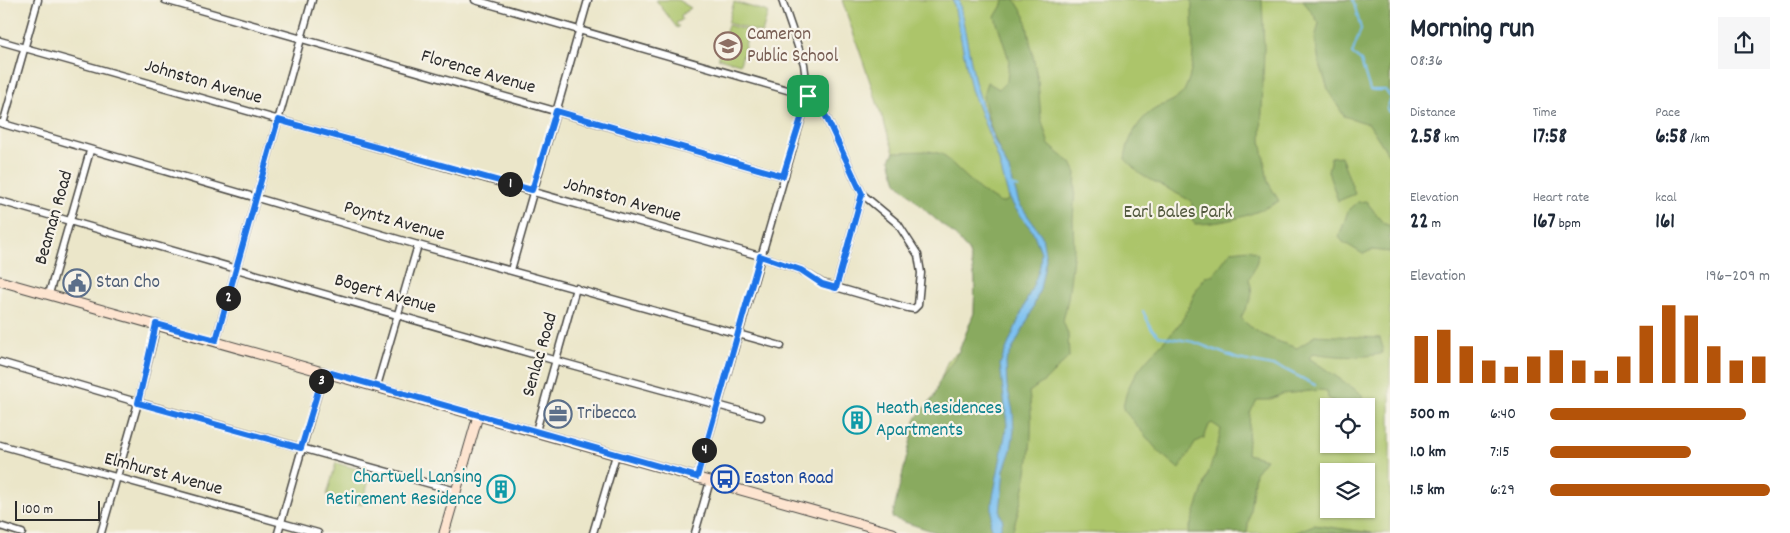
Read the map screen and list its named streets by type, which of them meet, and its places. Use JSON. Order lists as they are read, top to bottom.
{
  "streets": {
    "street": [
      "Florence Avenue",
      "Johnston Avenue",
      "Beaman Road",
      "Poyntz Avenue",
      "Bogert Avenue",
      "Senlac Road",
      "Elmhurst Avenue"
    ]
  },
  "crossings": [
    ["Beaman Road", "Poyntz Avenue"],
    ["Beaman Road", "Bogert Avenue"],
    ["Poyntz Avenue", "Senlac Road"],
    ["Bogert Avenue", "Senlac Road"]
  ],
  "parks": ["Earl Bales Park"],
  "places": {
    "school or university": ["Cameron Public School"],
    "public building": ["Stan Cho"],
    "office": ["Tribecca"],
    "building": ["Heath Residences Apartments", "Chartwell Lansing Retirement Residence"],
    "bus stop": ["Easton Road"]
  },
  "scale_bar": "100 m",
  "page": {
    "heading": ["Morning run", "08:36"],
    "stats": [
      ["Distance", "2.58 km"],
      ["Time", "17:58"],
      ["Pace", "6:58 /km"],
      ["Elevation", "22 m"],
      ["Heart rate", "167 bpm"],
      ["kcal", "161"]
    ],
    "pins": [
      "1",
      "2",
      "3",
      "4"
    ],
    "chart": ["Elevation", "196–209 m"],
    "list": [
      {
        "name": "500 m",
        "note": "6:40"
      },
      {
        "name": "1.0 km",
        "note": "7:15"
      },
      {
        "name": "1.5 km",
        "note": "6:29"
      }
    ],
    "scale": "100 m"
  }
}
